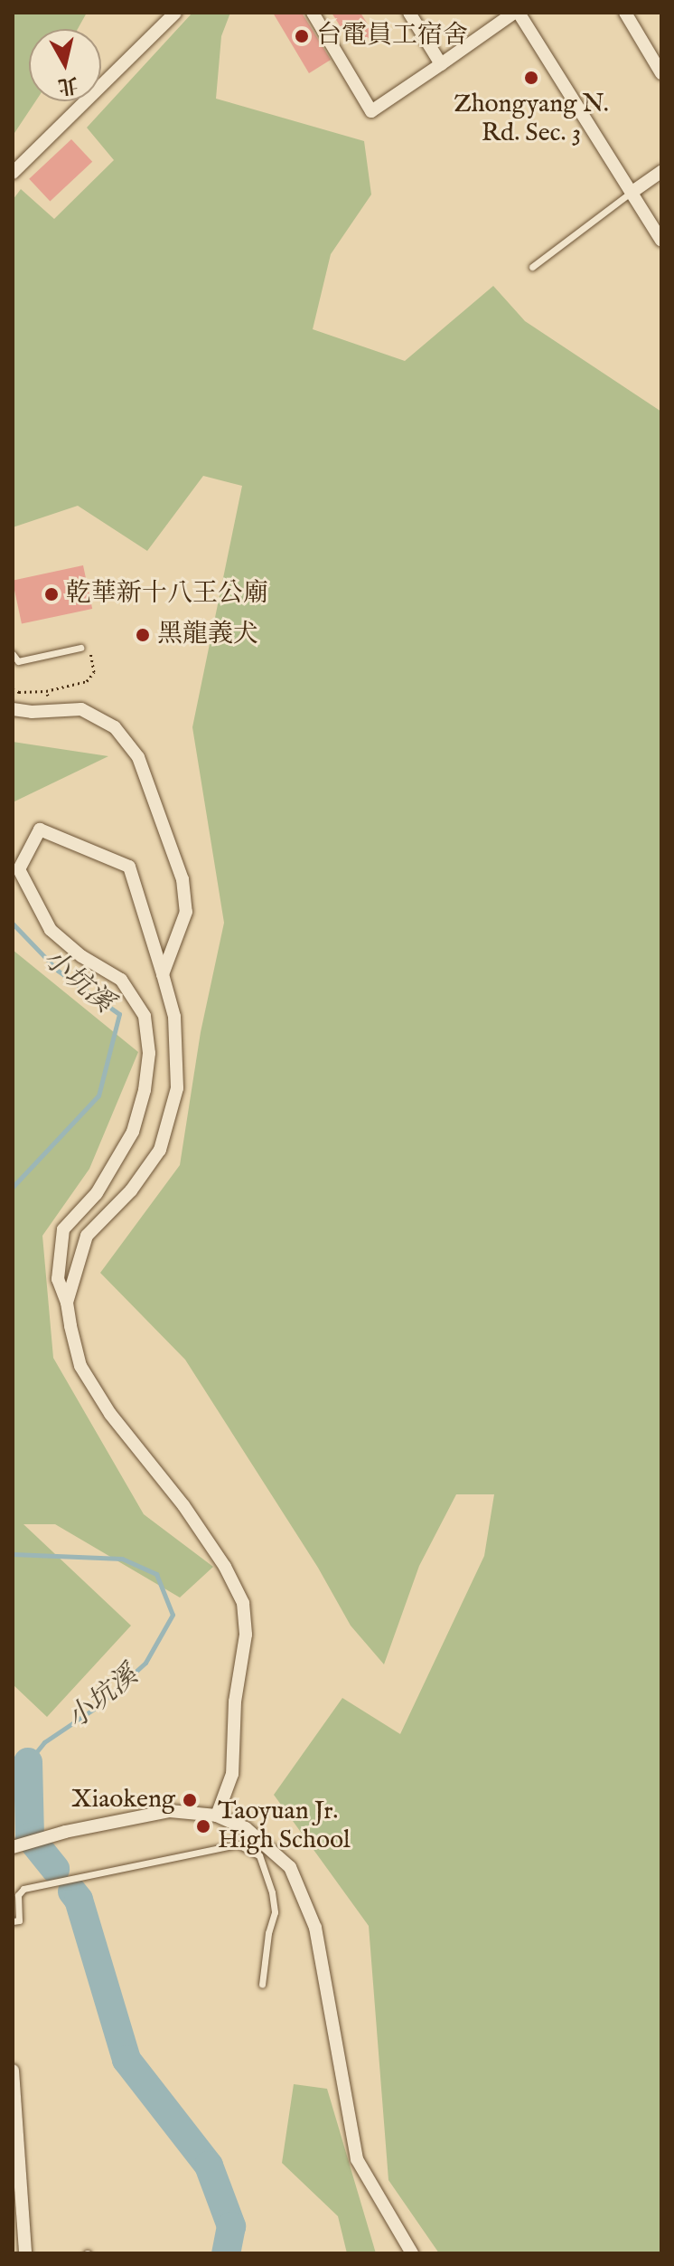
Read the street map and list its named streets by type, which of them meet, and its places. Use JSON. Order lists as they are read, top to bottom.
{
  "water": ["小坑溪"],
  "places": [
    "台電員工宿舍",
    "Zhongyang N. Rd. Sec. 3",
    "乾華新十八王公廟",
    "黑龍義犬",
    "Xiaokeng",
    "Taoyuan Jr. High School"
  ],
  "north": "bottom"
}
